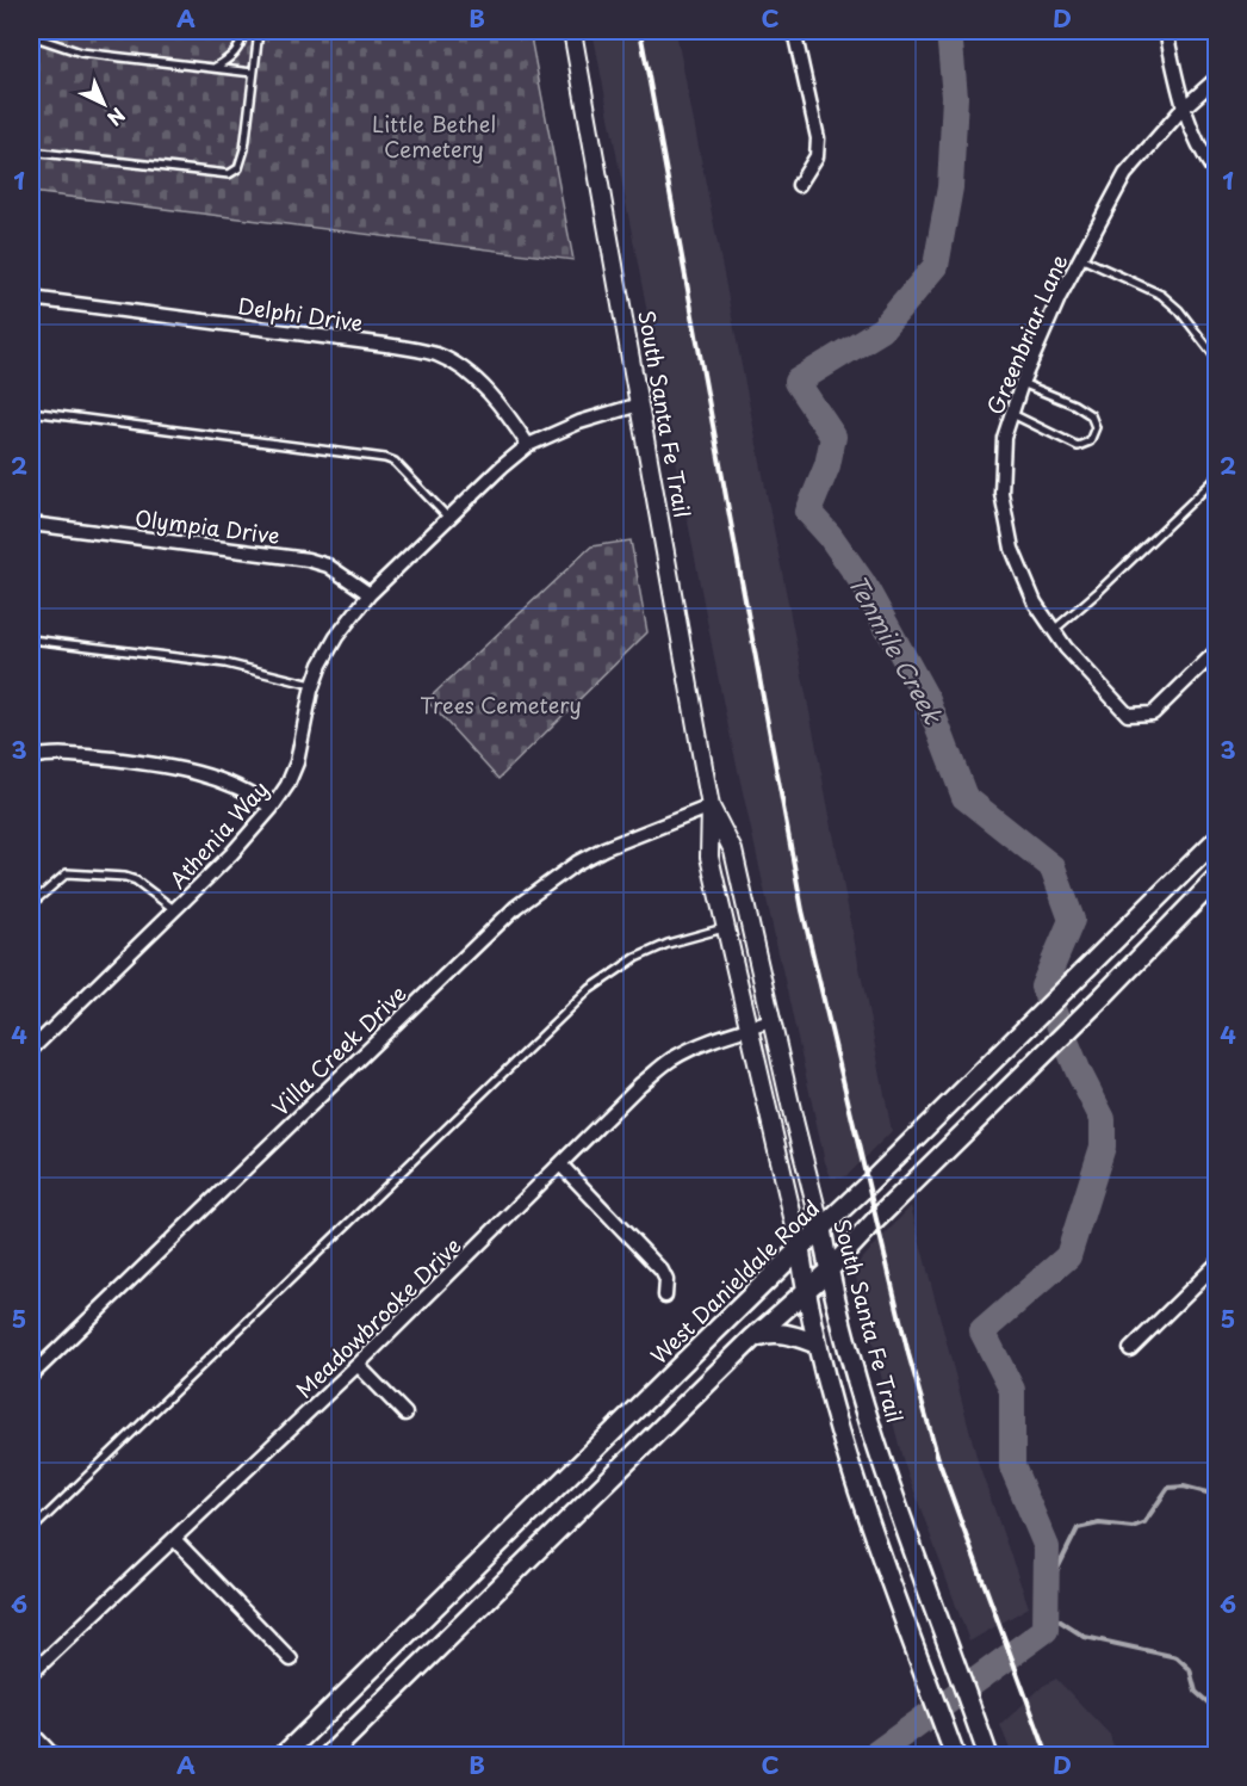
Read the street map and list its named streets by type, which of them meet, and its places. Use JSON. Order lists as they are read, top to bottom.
{
  "streets": {
    "main road": ["South Santa Fe Trail", "West Danieldale Road"],
    "street": [
      "Delphi Drive",
      "Greenbriar Lane",
      "Olympia Drive",
      "Athenia Way",
      "Villa Creek Drive",
      "Meadowbrooke Drive"
    ]
  },
  "crossings": [
    ["Delphi Drive", "Athenia Way"],
    ["South Santa Fe Trail", "Athenia Way"],
    ["South Santa Fe Trail", "Villa Creek Drive"],
    ["South Santa Fe Trail", "West Danieldale Road"],
    ["South Santa Fe Trail", "Meadowbrooke Drive"],
    ["Olympia Drive", "Athenia Way"]
  ],
  "water": ["Tenmile Creek"],
  "parks": ["Little Bethel Cemetery", "Trees Cemetery"],
  "north": "bottom right",
  "grid": {
    "columns": [
      "A",
      "B",
      "C",
      "D"
    ],
    "rows": [
      "1",
      "2",
      "3",
      "4",
      "5",
      "6"
    ]
  }
}
